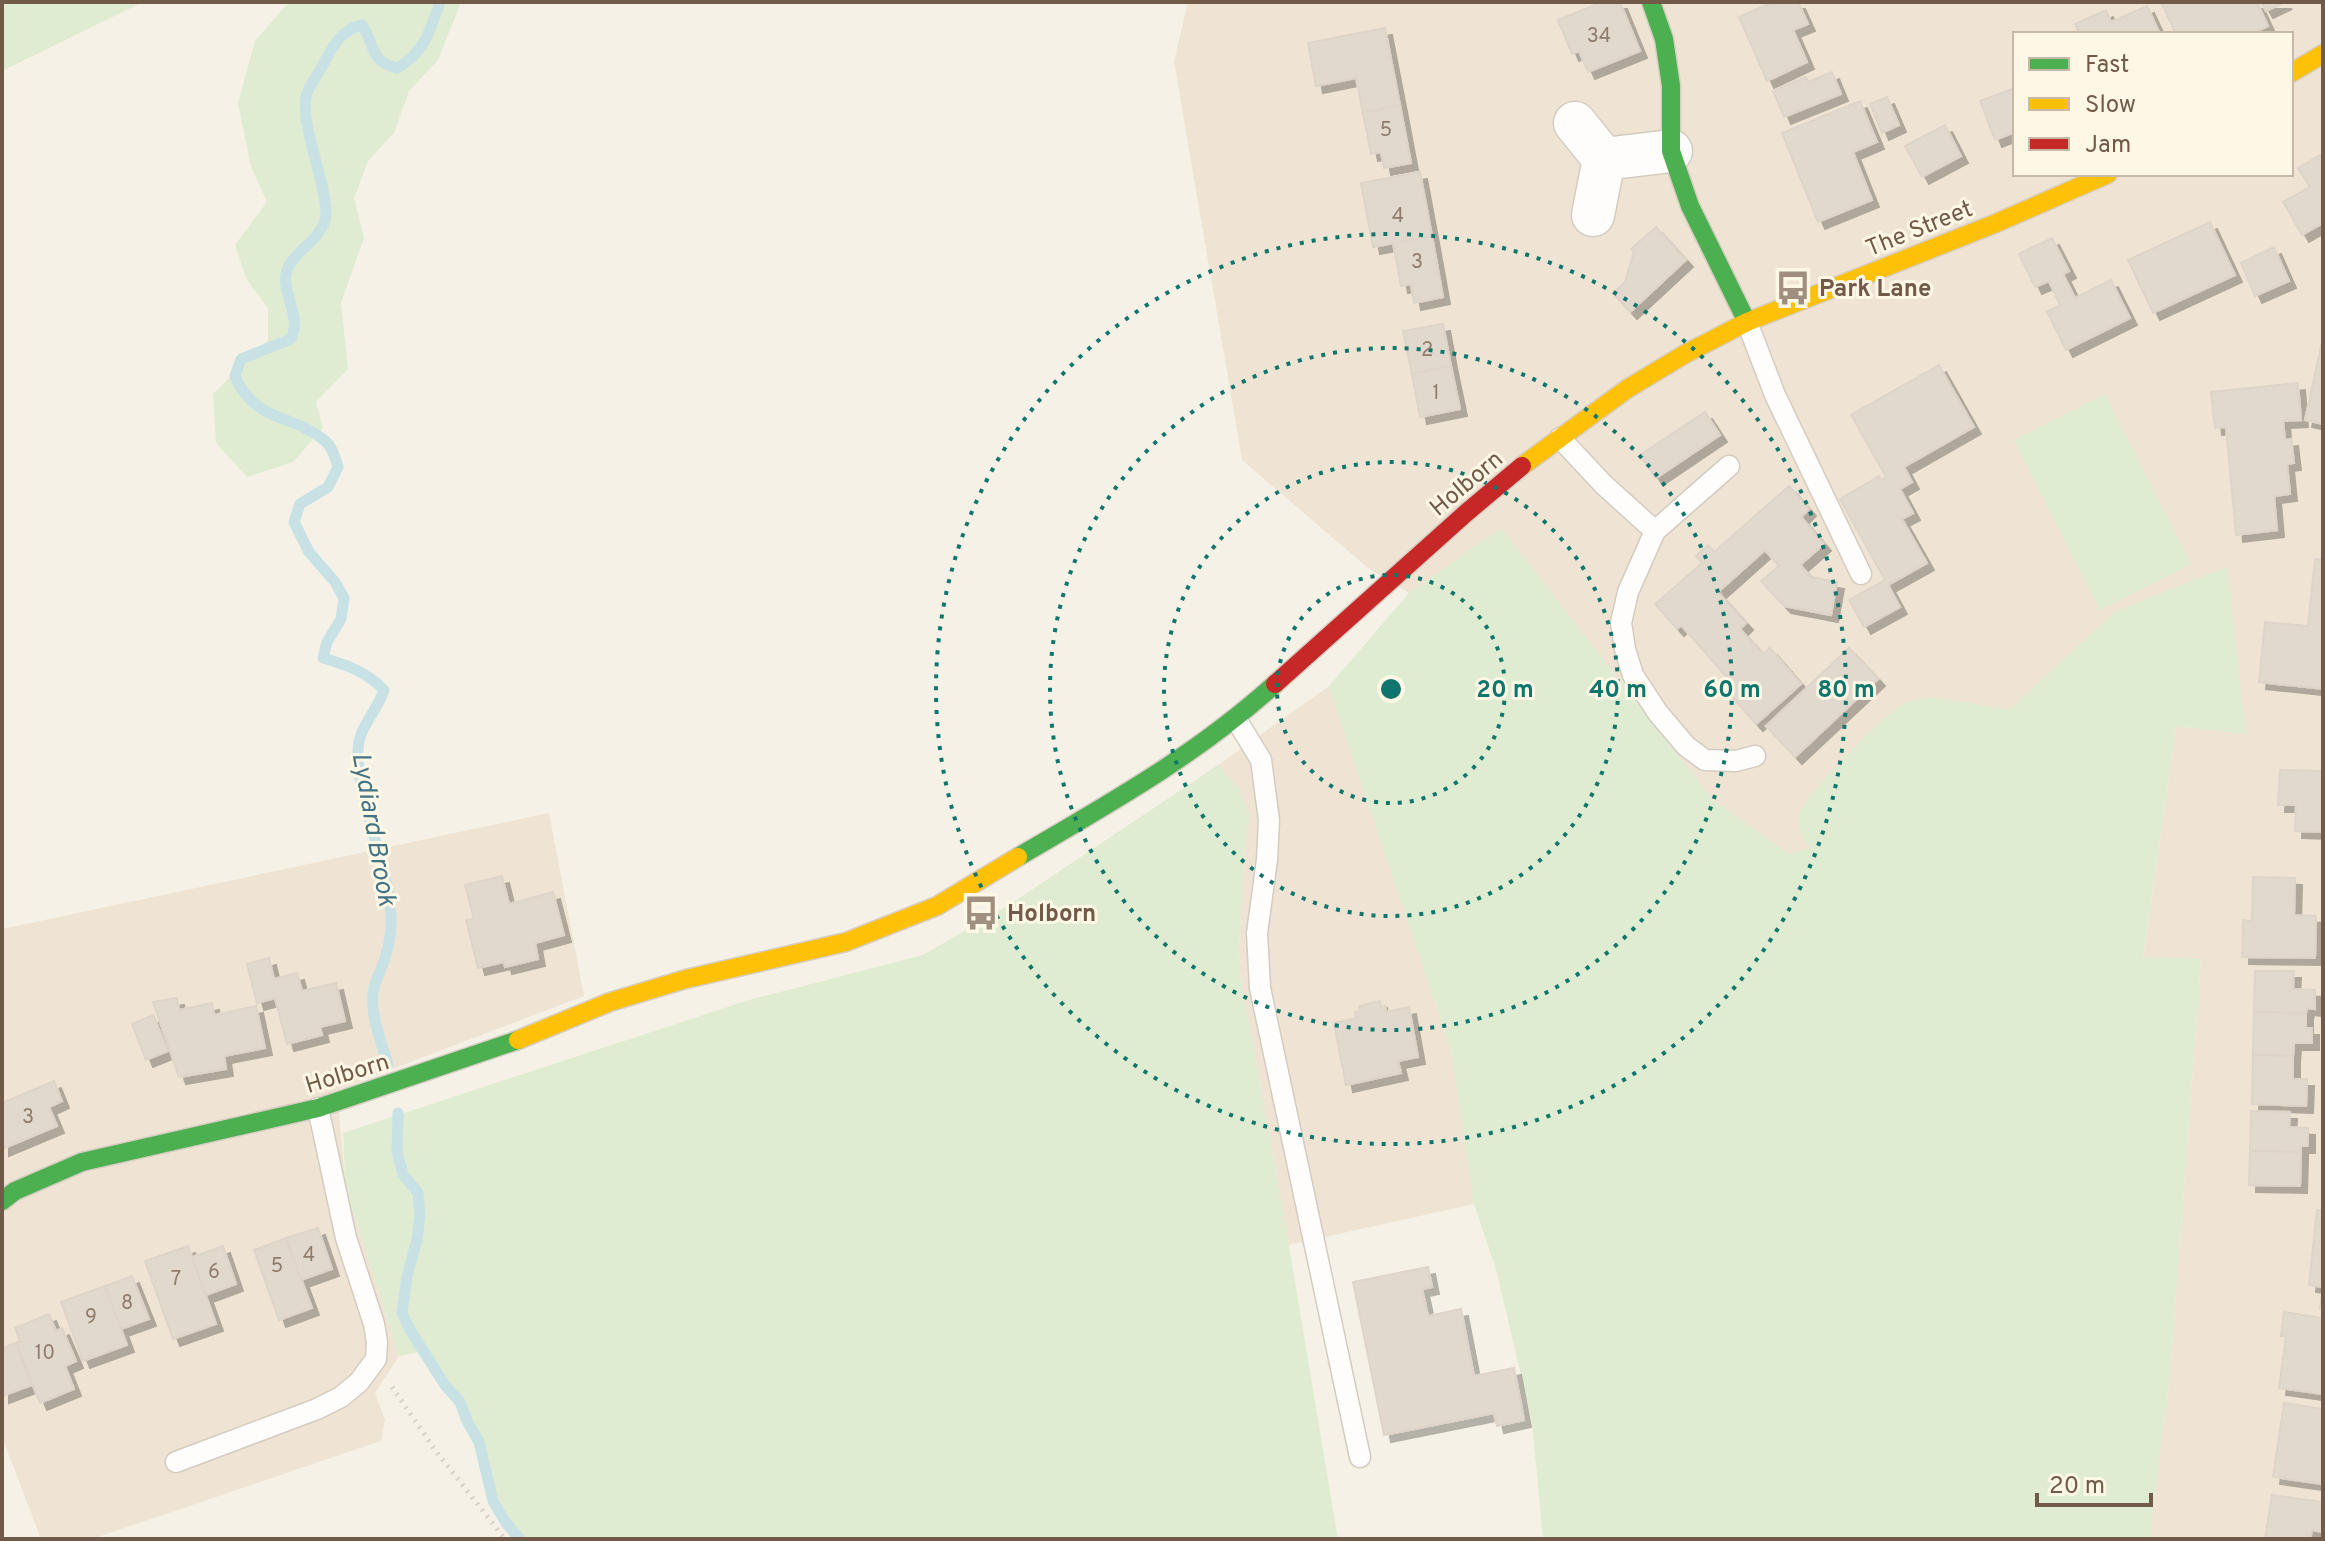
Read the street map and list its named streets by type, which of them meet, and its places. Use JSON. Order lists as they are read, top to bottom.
{
  "streets": {
    "street": ["The Street", "Holborn"]
  },
  "crossings": [
    ["The Street", "Holborn"]
  ],
  "water": ["Lydiard Brook"],
  "places": {
    "bus stop": ["Park Lane", "Holborn"]
  },
  "house_numbers": [
    "34",
    "5",
    "4",
    "3",
    "2",
    "1",
    "3",
    "4",
    "5",
    "6",
    "7",
    "8",
    "9",
    "10"
  ],
  "legend": ["Fast", "Slow", "Jam"],
  "scale_bar": "20 m",
  "rings": [
    "20 m",
    "40 m",
    "60 m",
    "80 m"
  ]
}
